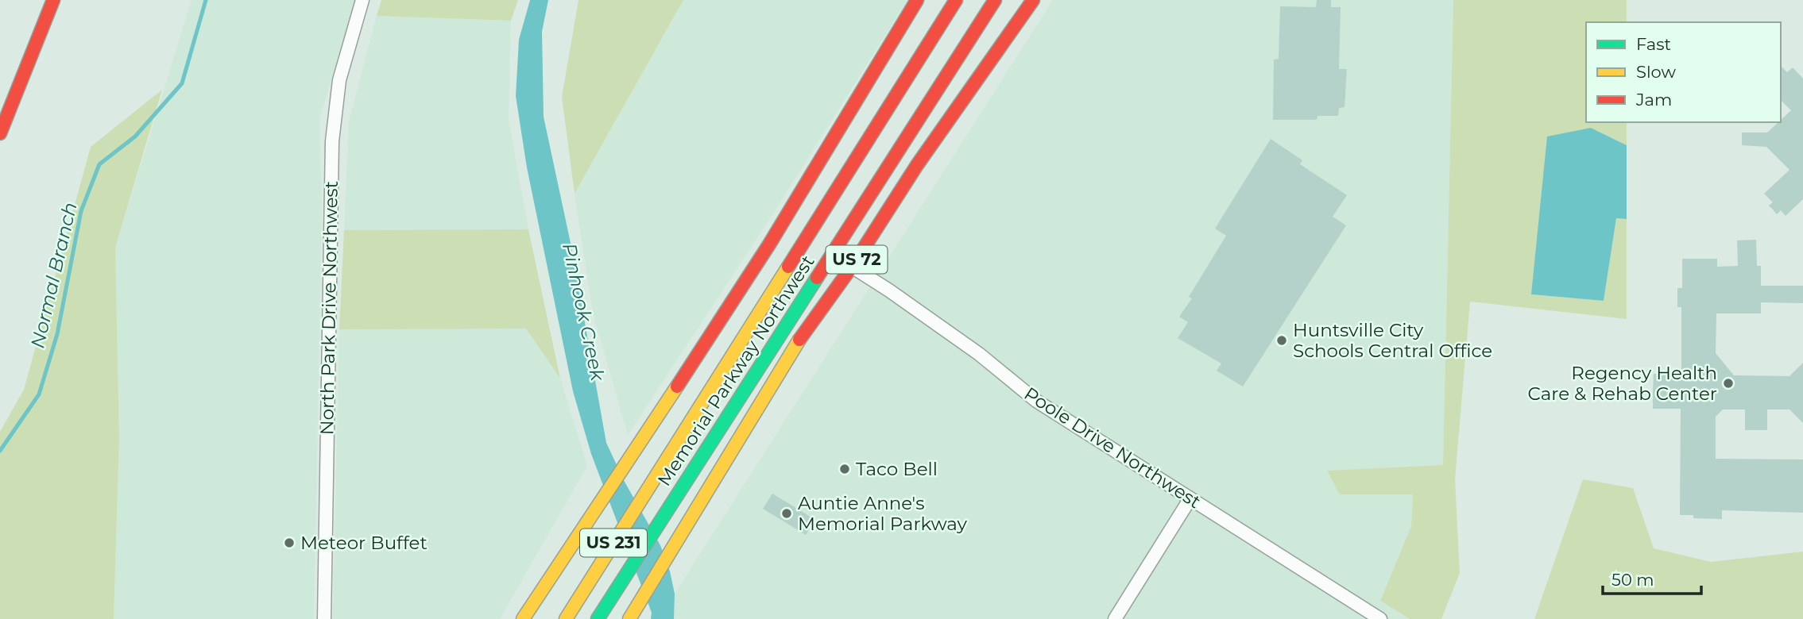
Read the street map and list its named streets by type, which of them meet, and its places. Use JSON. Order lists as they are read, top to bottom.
{
  "streets": {
    "main road": ["US 72", "Memorial Parkway Northwest", "US 231"],
    "street": ["North Park Drive Northwest", "Poole Drive Northwest"]
  },
  "crossings": [
    ["US 72", "Poole Drive Northwest"]
  ],
  "water": ["Normal Branch", "Pinhook Creek"],
  "places": [
    "Huntsville City Schools Central Office",
    "Regency Health Care & Rehab Center",
    "Taco Bell",
    "Auntie Anne's Memorial Parkway",
    "Meteor Buffet"
  ],
  "legend": ["Fast", "Slow", "Jam"],
  "scale_bar": "50 m"
}
